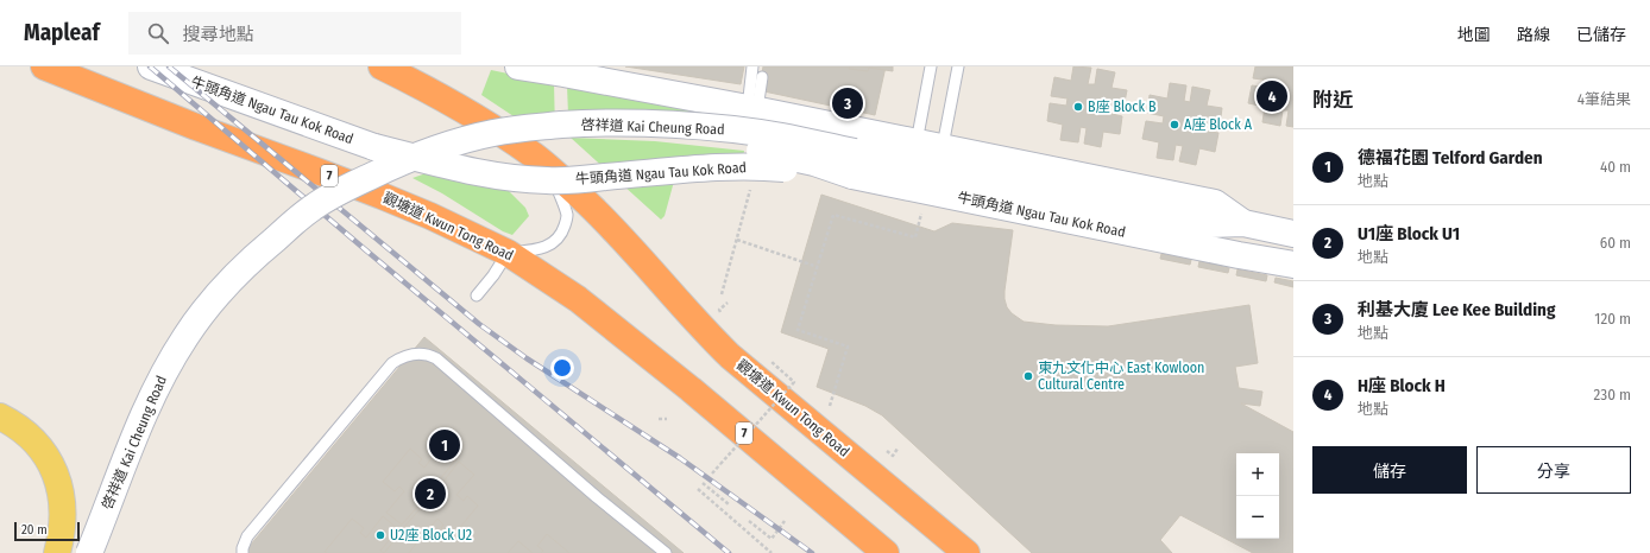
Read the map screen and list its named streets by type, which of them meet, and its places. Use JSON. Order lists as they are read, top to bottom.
{
  "streets": {
    "highway": ["7", "觀塘道 Kwun Tong Road"],
    "main road": ["牛頭角道 Ngau Tau Kok Road", "啓祥道 Kai Cheung Road"]
  },
  "crossings": [
    ["牛頭角道 Ngau Tau Kok Road", "啓祥道 Kai Cheung Road"]
  ],
  "places": [
    "B座 Block B",
    "A座 Block A",
    "東九文化中心 East Kowloon Cultural Centre",
    "U2座 Block U2"
  ],
  "scale_bar": "20 m",
  "page": {
    "header": "Mapleaf",
    "search": "搜尋地點",
    "nav": ["地圖", "路線", "已儲存"],
    "heading": ["附近", "4筆結果"],
    "pins": [
      "4",
      "3",
      "1",
      "2"
    ],
    "list": [
      {
        "mark": "1",
        "name": "德福花園 Telford Garden",
        "note": "地點",
        "value": "40 m"
      },
      {
        "mark": "2",
        "name": "U1座 Block U1",
        "note": "地點",
        "value": "60 m"
      },
      {
        "mark": "3",
        "name": "利基大廈 Lee Kee Building",
        "note": "地點",
        "value": "120 m"
      },
      {
        "mark": "4",
        "name": "H座 Block H",
        "note": "地點",
        "value": "230 m"
      }
    ],
    "buttons": ["儲存", "分享"],
    "map_buttons": ["+", "−"],
    "scale": "20 m"
  }
}
